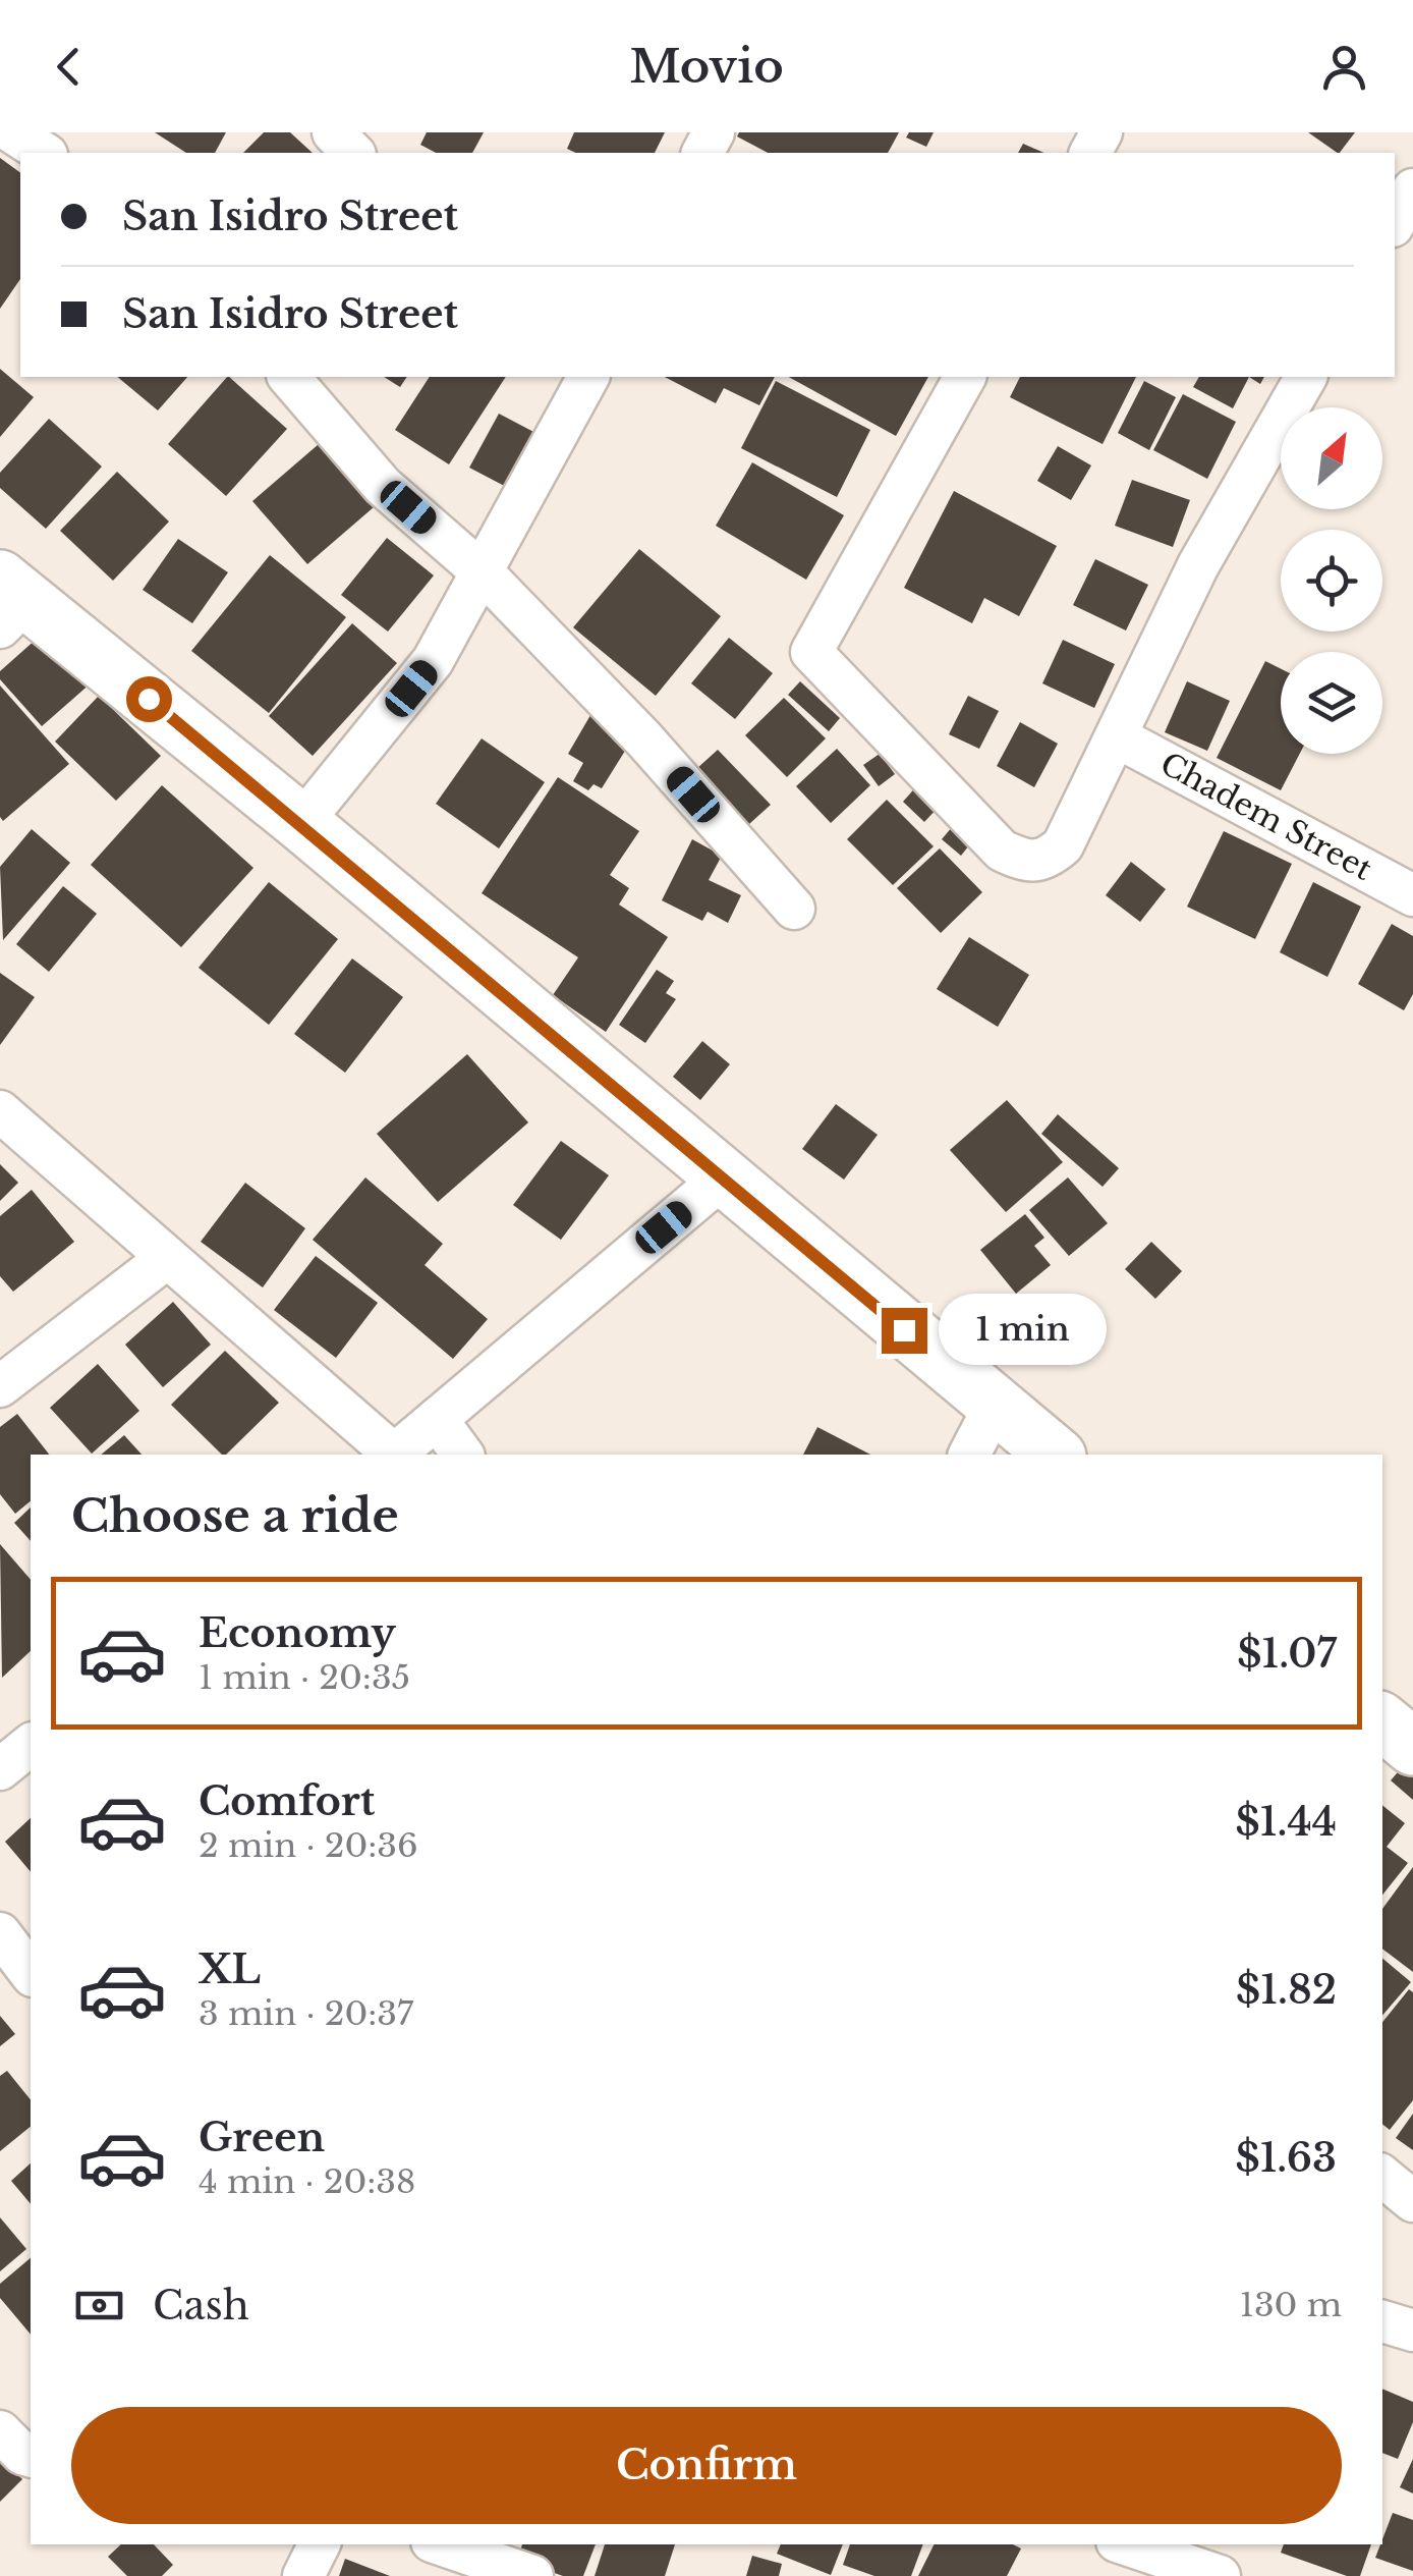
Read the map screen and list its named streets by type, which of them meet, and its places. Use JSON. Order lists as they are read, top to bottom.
{
  "streets": {
    "street": ["Chadem Street"]
  },
  "north": "top right",
  "page": {
    "header": "Movio",
    "banner": ["San Isidro Street", "San Isidro Street"],
    "bubble": "1 min",
    "heading": "Choose a ride",
    "list": [
      {
        "name": "Economy",
        "note": "1 min · 20:35",
        "value": "$1.07"
      },
      {
        "name": "Comfort",
        "note": "2 min · 20:36",
        "value": "$1.44"
      },
      {
        "name": "XL",
        "note": "3 min · 20:37",
        "value": "$1.82"
      },
      {
        "name": "Green",
        "note": "4 min · 20:38",
        "value": "$1.63"
      }
    ],
    "pay": ["Cash", "130 m"],
    "buttons": "Confirm"
  }
}
